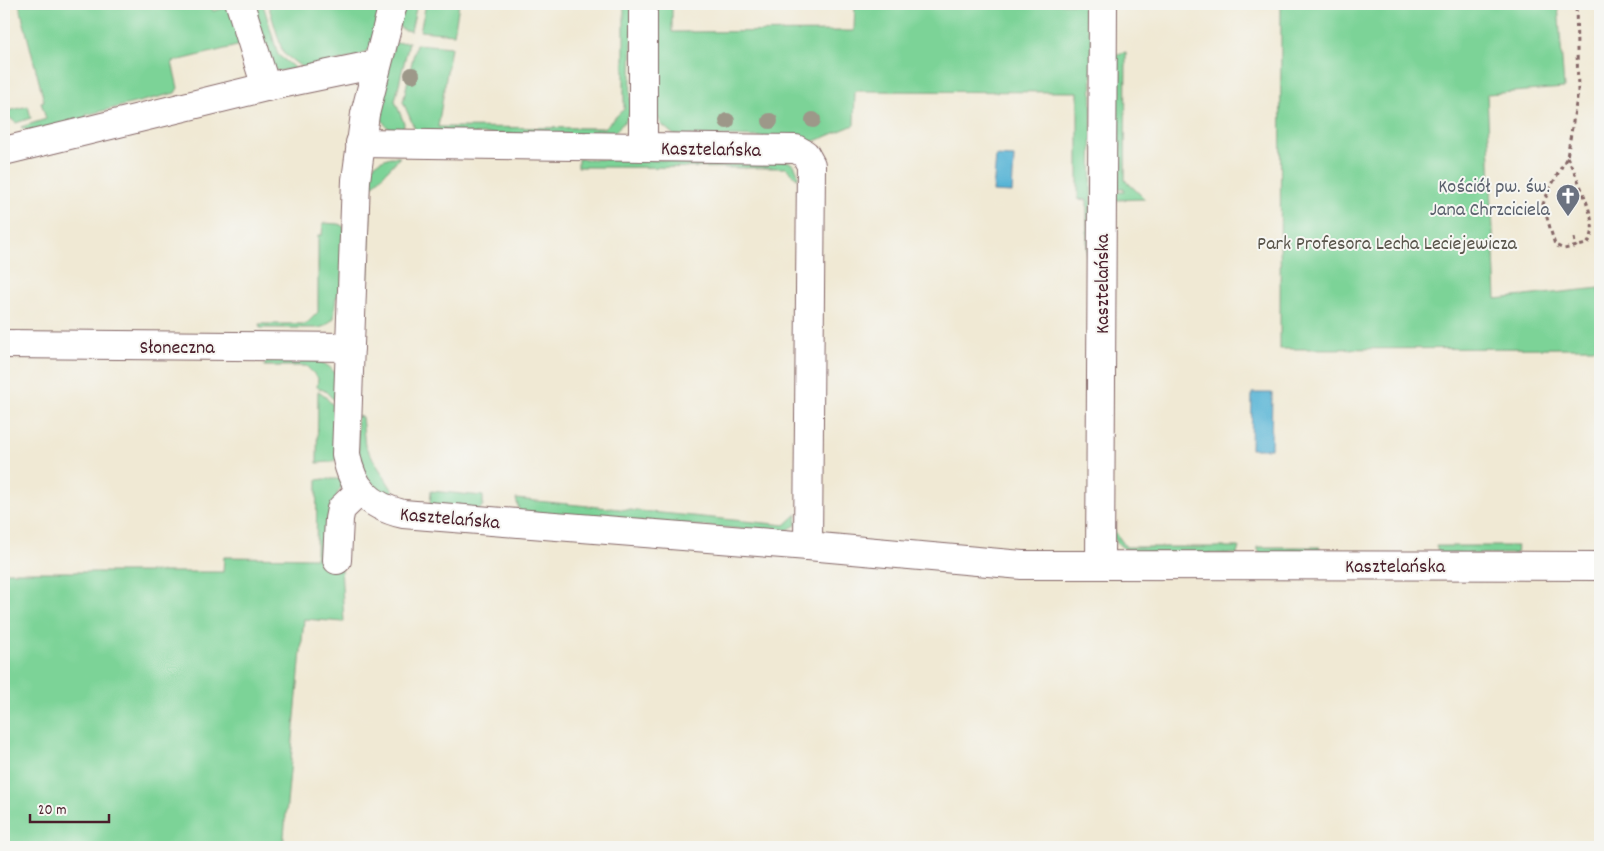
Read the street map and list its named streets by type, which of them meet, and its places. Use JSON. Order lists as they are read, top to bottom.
{
  "streets": {
    "street": ["Kasztelańska", "Słoneczna"]
  },
  "crossings": [
    ["Kasztelańska", "Słoneczna"]
  ],
  "parks": ["Park Profesora Lecha Leciejewicza"],
  "places": {
    "church": ["Kościół pw. św. Jana Chrzciciela"]
  },
  "scale_bar": "20 m"
}
